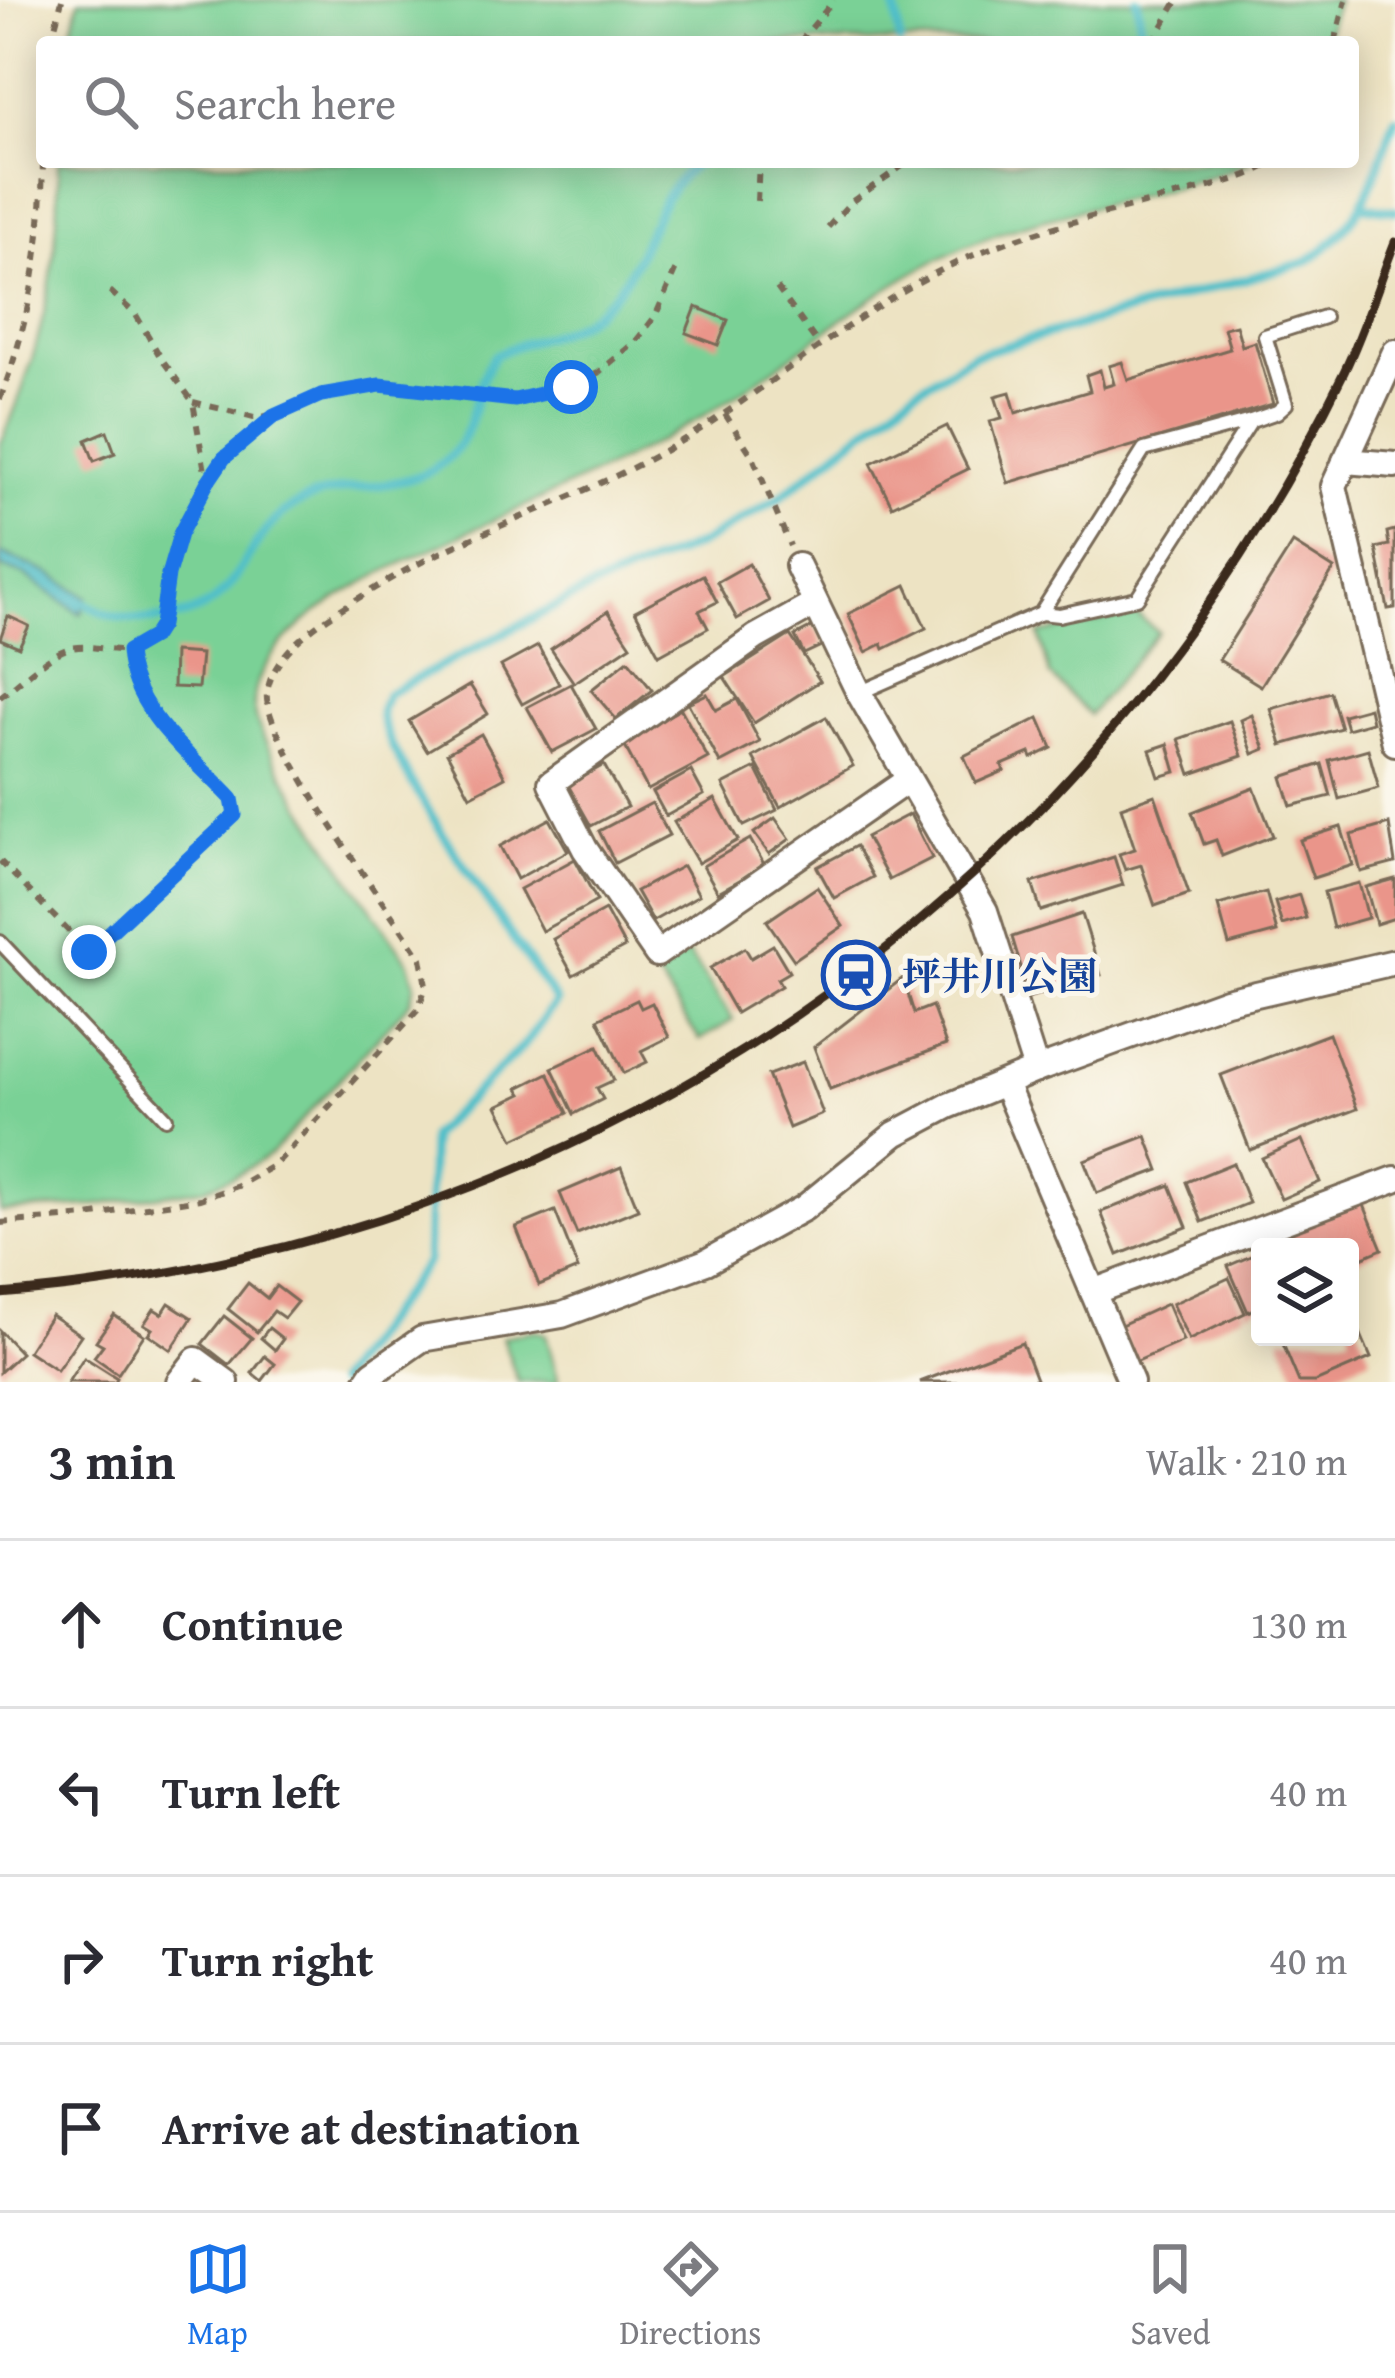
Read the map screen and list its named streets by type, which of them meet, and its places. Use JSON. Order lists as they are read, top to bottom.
{
  "places": {
    "station": ["坪井川公園"]
  },
  "page": {
    "search": "Search here",
    "heading": ["3 min", "Walk · 210 m"],
    "list": [
      ["Continue", "130 m"],
      ["Turn left", "40 m"],
      ["Turn right", "40 m"],
      "Arrive at destination"
    ],
    "nav": ["Map", "Directions", "Saved"]
  }
}
